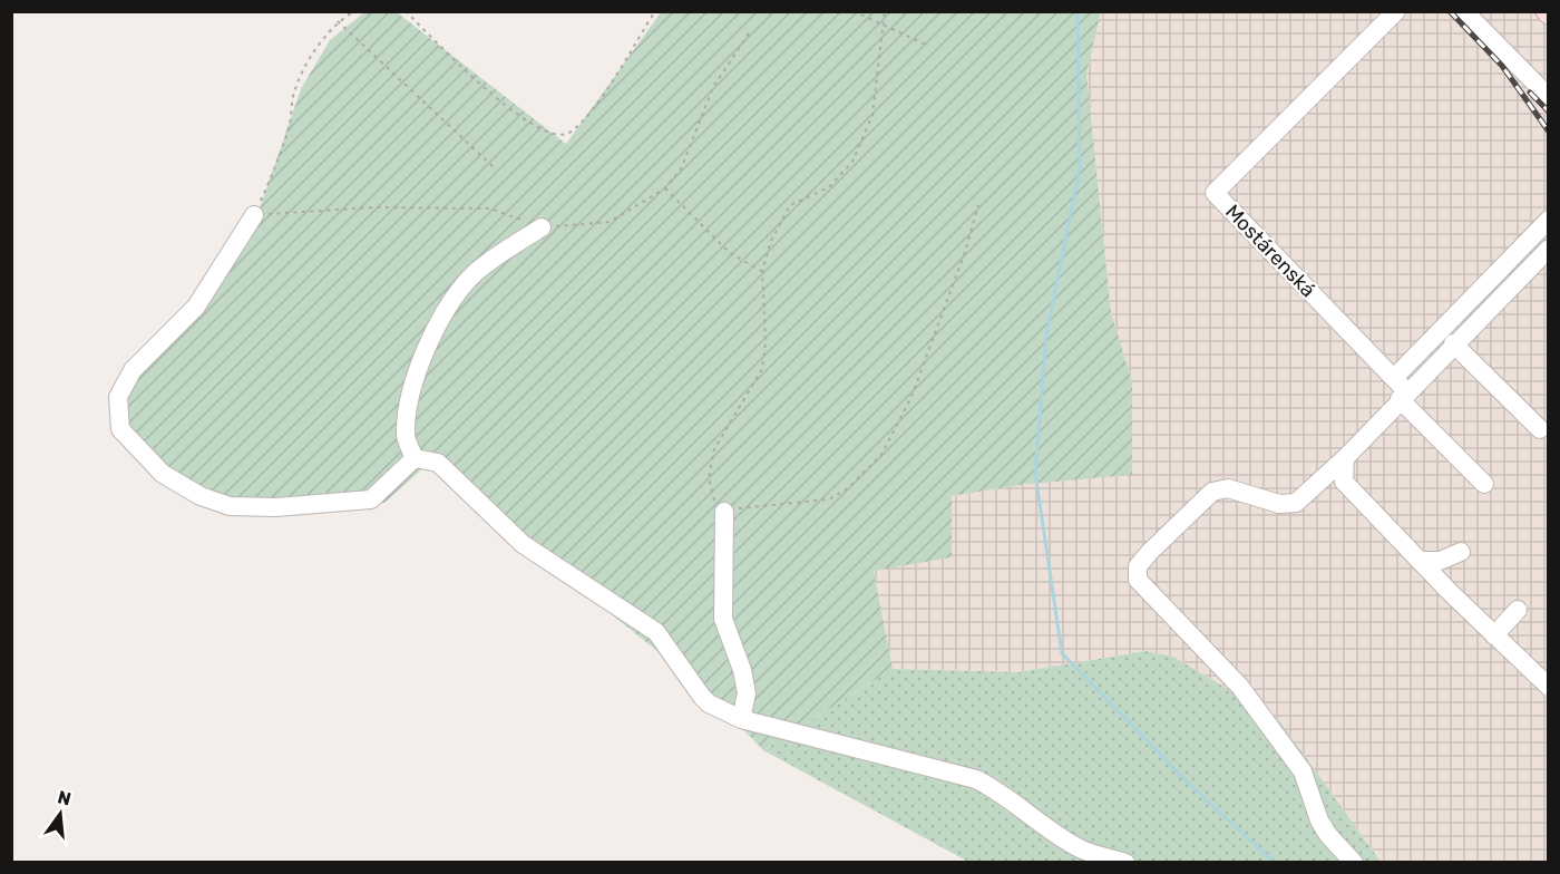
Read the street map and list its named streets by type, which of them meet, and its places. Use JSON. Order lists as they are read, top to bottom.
{
  "streets": {
    "lane": ["Mostárenská"]
  },
  "north": "top"
}
